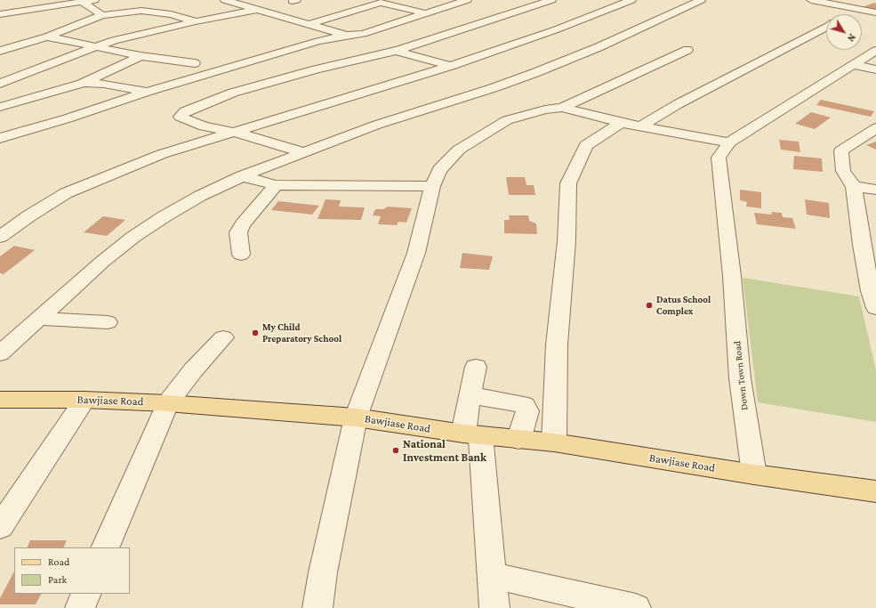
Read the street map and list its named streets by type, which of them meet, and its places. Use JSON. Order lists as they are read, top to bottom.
{
  "streets": {
    "main road": ["Bawjiase Road"],
    "street": ["Down Town Road"]
  },
  "crossings": [
    ["Down Town Road", "Bawjiase Road"]
  ],
  "places": ["Datus School Complex", "My Child Preparatory School", "National Investment Bank"],
  "legend": ["Road", "Park"],
  "north": "bottom right"
}
